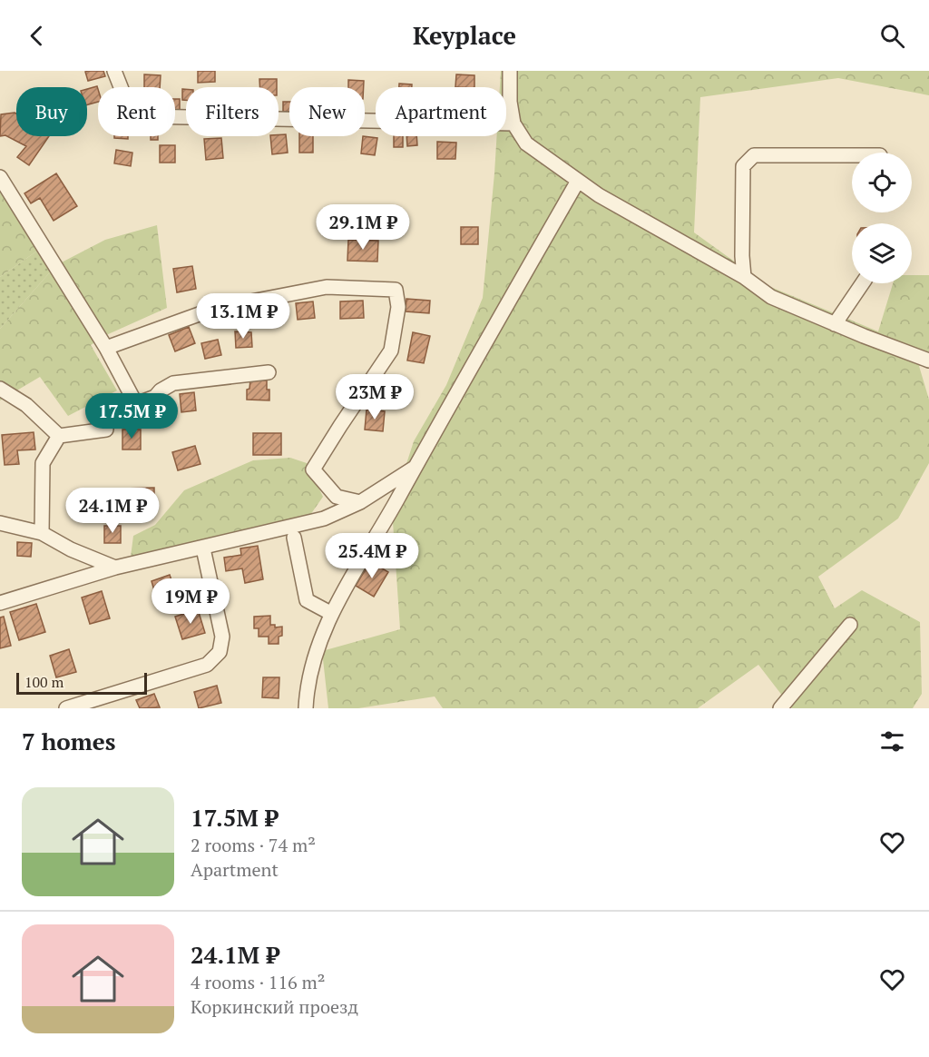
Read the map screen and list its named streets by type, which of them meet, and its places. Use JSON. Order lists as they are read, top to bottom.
{
  "scale_bar": "100 m",
  "page": {
    "header": "Keyplace",
    "chip": [
      "Buy",
      "Rent",
      "Filters",
      "New",
      "Apartment"
    ],
    "price": [
      "29.1M ₽",
      "13.1M ₽",
      "23M ₽",
      "17.5M ₽",
      "24.1M ₽",
      "25.4M ₽",
      "19M ₽"
    ],
    "scale": "100 m",
    "heading": "7 homes",
    "list": [
      {
        "name": "17.5M ₽",
        "note": "2 rooms · 74 m² · Apartment"
      },
      {
        "name": "24.1M ₽",
        "note": "4 rooms · 116 m² · Коркинский проезд"
      }
    ]
  }
}
